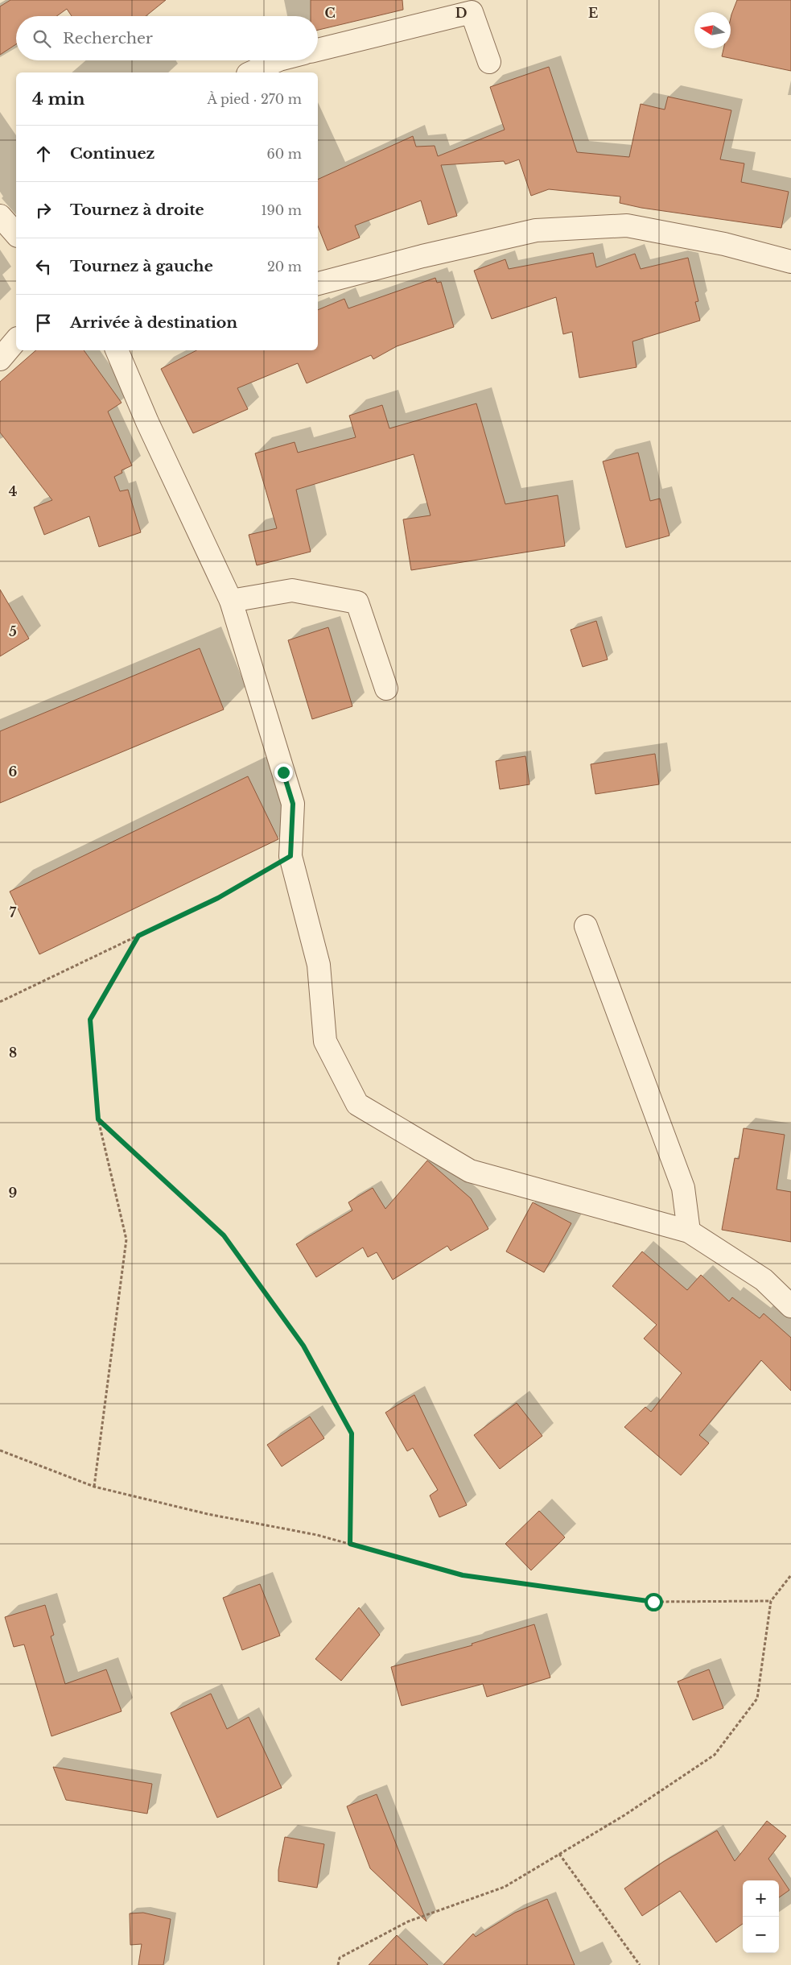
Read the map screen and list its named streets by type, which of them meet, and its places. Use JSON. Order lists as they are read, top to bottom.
{
  "north": "left",
  "page": {
    "search": "Rechercher",
    "heading": ["4 min", "À pied · 270 m"],
    "list": [
      ["Continuez", "60 m"],
      ["Tournez à droite", "190 m"],
      ["Tournez à gauche", "20 m"],
      "Arrivée à destination"
    ],
    "map_buttons": ["+", "−"]
  },
  "grid": {
    "columns": ["C", "D", "E"],
    "rows": [
      "4",
      "5",
      "6",
      "7",
      "8",
      "9"
    ]
  }
}
